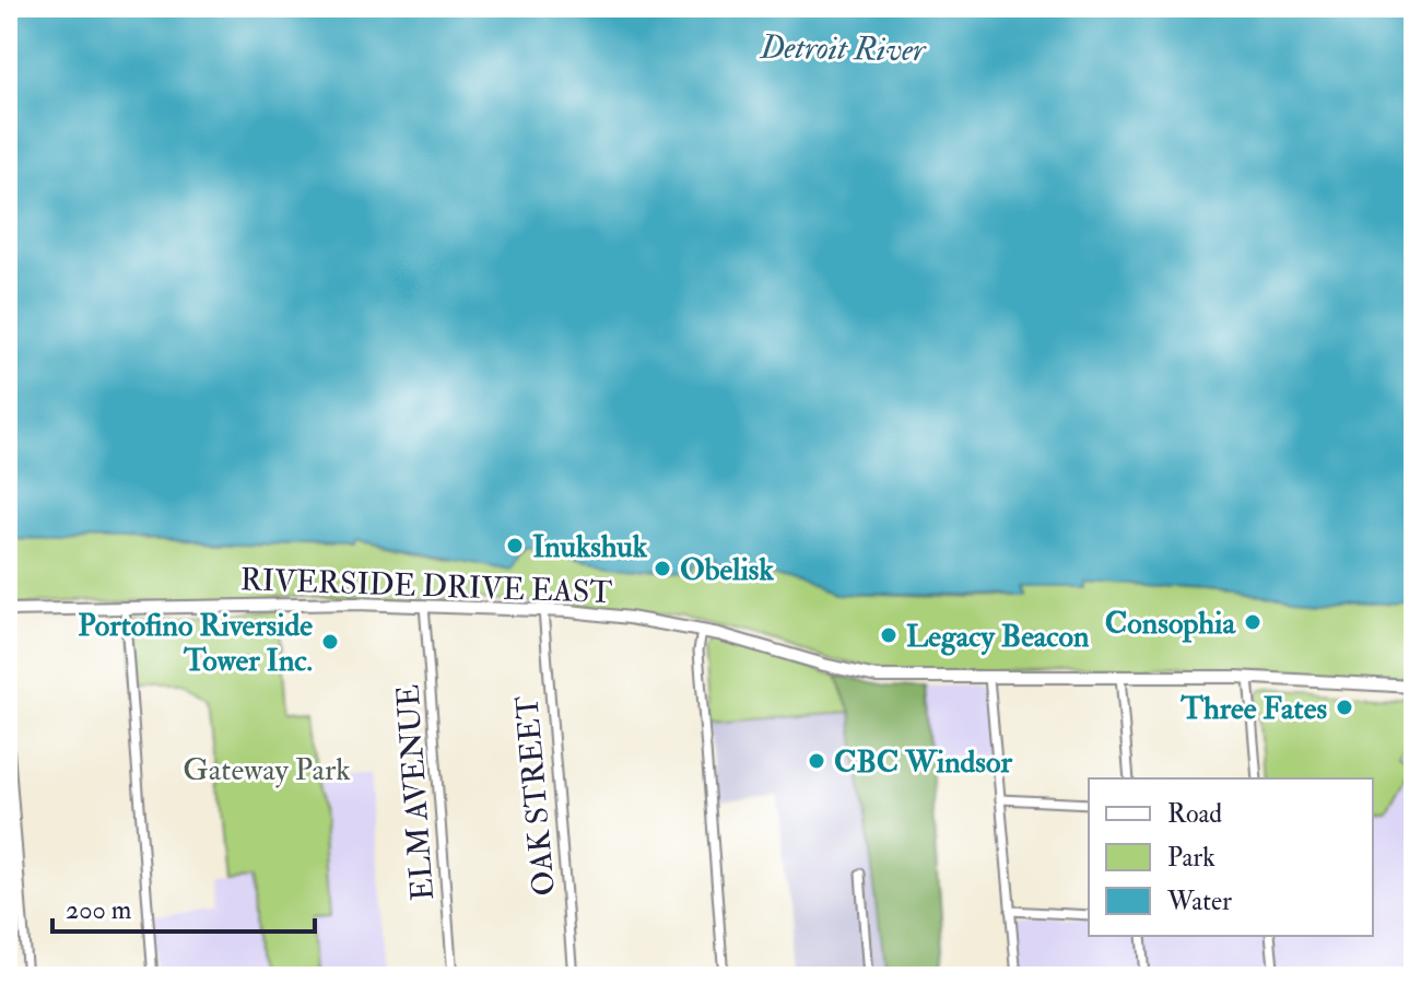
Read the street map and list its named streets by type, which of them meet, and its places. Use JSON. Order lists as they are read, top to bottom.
{
  "streets": {
    "main road": ["RIVERSIDE DRIVE EAST"],
    "street": ["ELM AVENUE", "OAK STREET"]
  },
  "crossings": [
    ["RIVERSIDE DRIVE EAST", "ELM AVENUE"],
    ["RIVERSIDE DRIVE EAST", "OAK STREET"]
  ],
  "water": ["Detroit River"],
  "parks": ["Gateway Park"],
  "places": [
    "Inukshuk",
    "Obelisk",
    "Consophia",
    "Legacy Beacon",
    "Portofino Riverside Tower Inc.",
    "Three Fates",
    "CBC Windsor"
  ],
  "legend": ["Road", "Park", "Water"],
  "scale_bar": "200 m"
}
